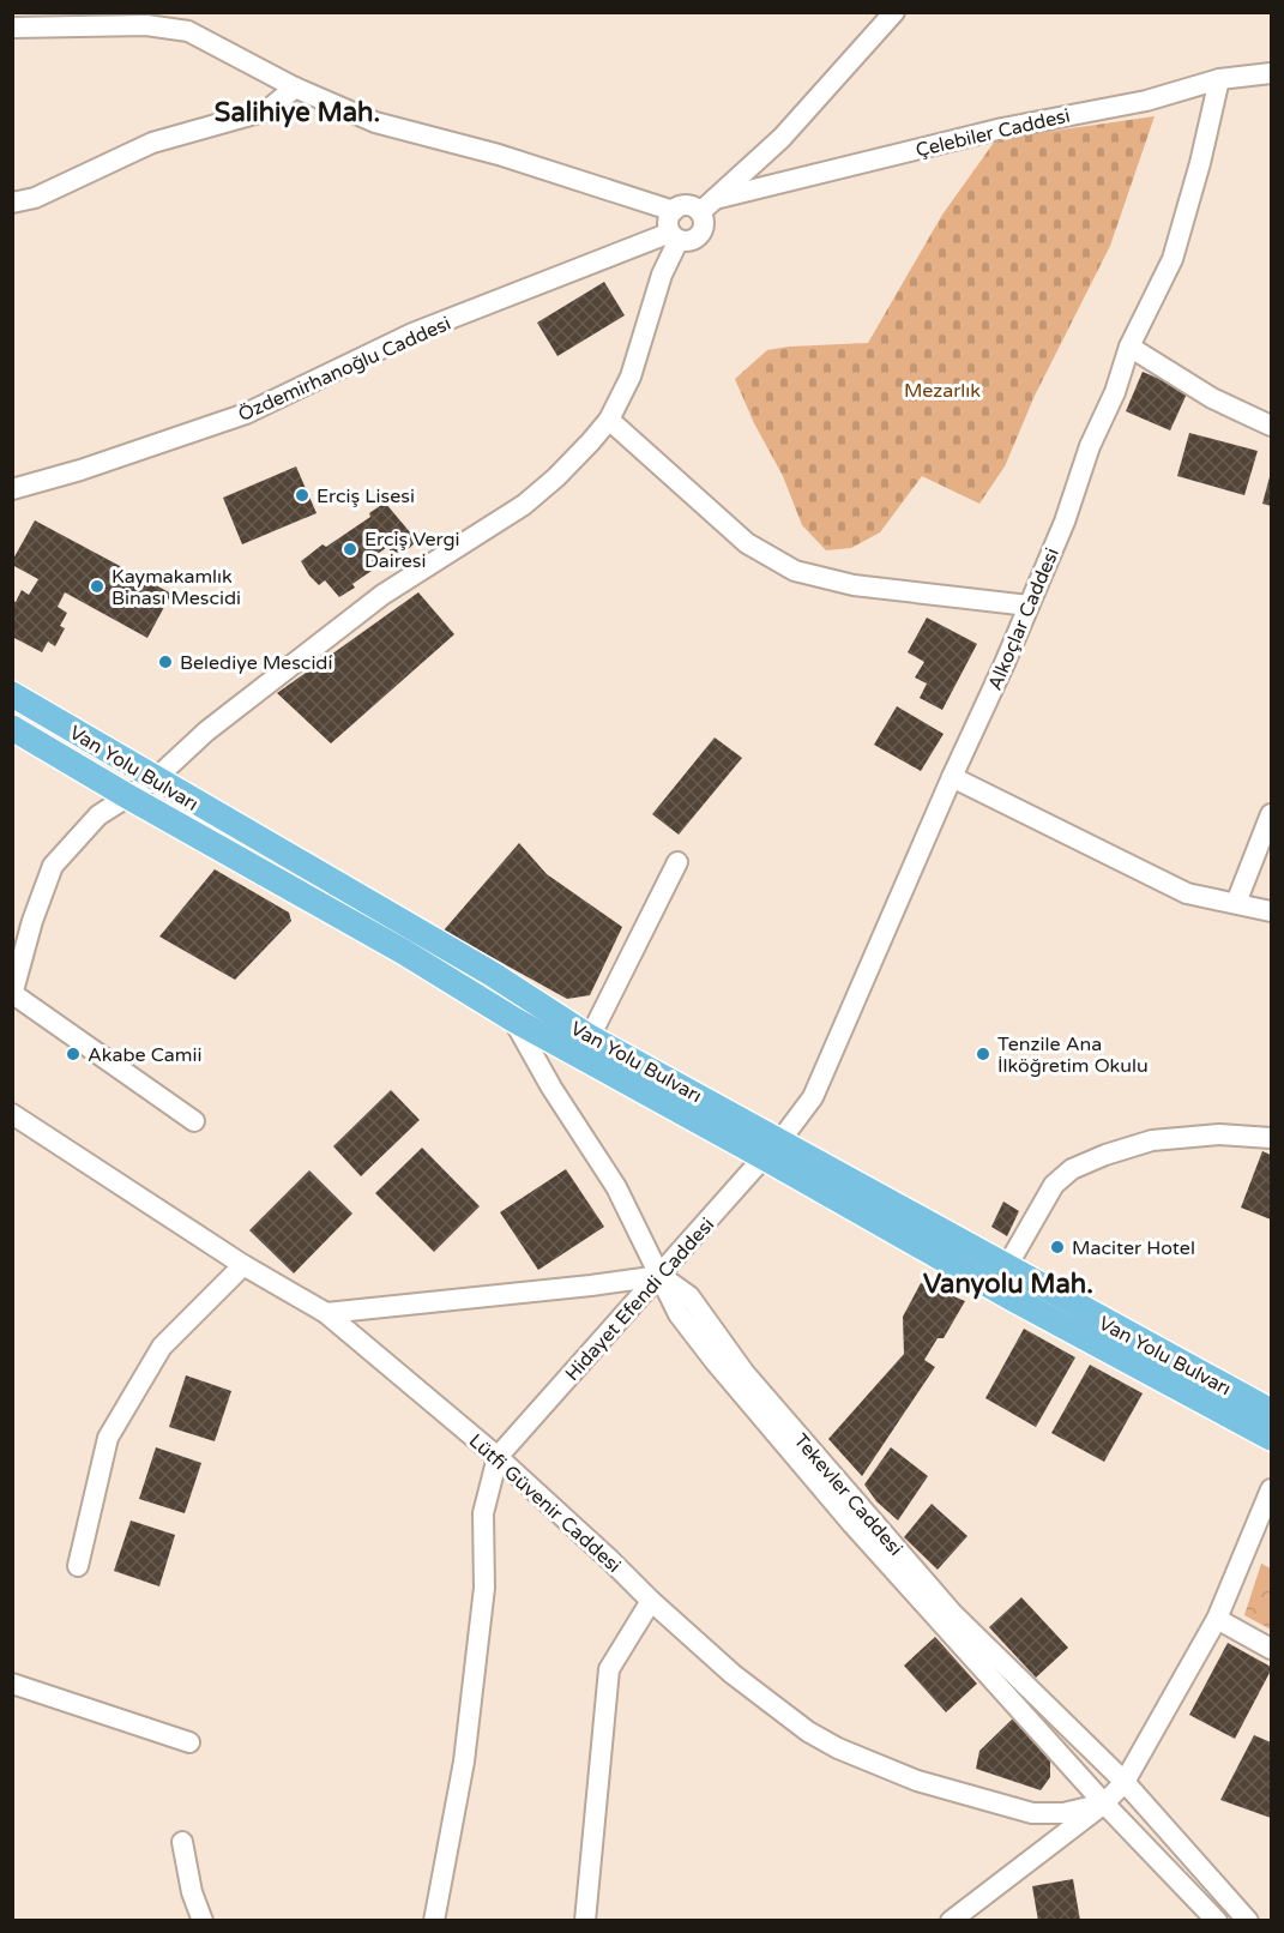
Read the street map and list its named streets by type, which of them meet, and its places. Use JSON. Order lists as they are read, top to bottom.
{
  "streets": {
    "main road": ["Van Yolu Bulvarı"],
    "street": [
      "Çelebiler Caddesi",
      "Özdemirhanoğlu Caddesi",
      "Alkoçlar Caddesi",
      "Hidayet Efendi Caddesi",
      "Tekevler Caddesi",
      "Lütfi Güvenir Caddesi"
    ]
  },
  "crossings": [
    ["Çelebiler Caddesi", "Özdemirhanoğlu Caddesi"],
    ["Çelebiler Caddesi", "Alkoçlar Caddesi"],
    ["Alkoçlar Caddesi", "Van Yolu Bulvarı"],
    ["Alkoçlar Caddesi", "Hidayet Efendi Caddesi"],
    ["Van Yolu Bulvarı", "Hidayet Efendi Caddesi"],
    ["Hidayet Efendi Caddesi", "Tekevler Caddesi"],
    ["Hidayet Efendi Caddesi", "Lütfi Güvenir Caddesi"]
  ],
  "districts": ["Salihiye Mah.", "Vanyolu Mah."],
  "parks": ["Mezarlık"],
  "places": [
    "Erciş Lisesi",
    "Erciş Vergi Dairesi",
    "Kaymakamlık Binası Mescidi",
    "Belediye Mescidi",
    "Akabe Camii",
    "Tenzile Ana İlköğretim Okulu",
    "Maciter Hotel"
  ]
}
